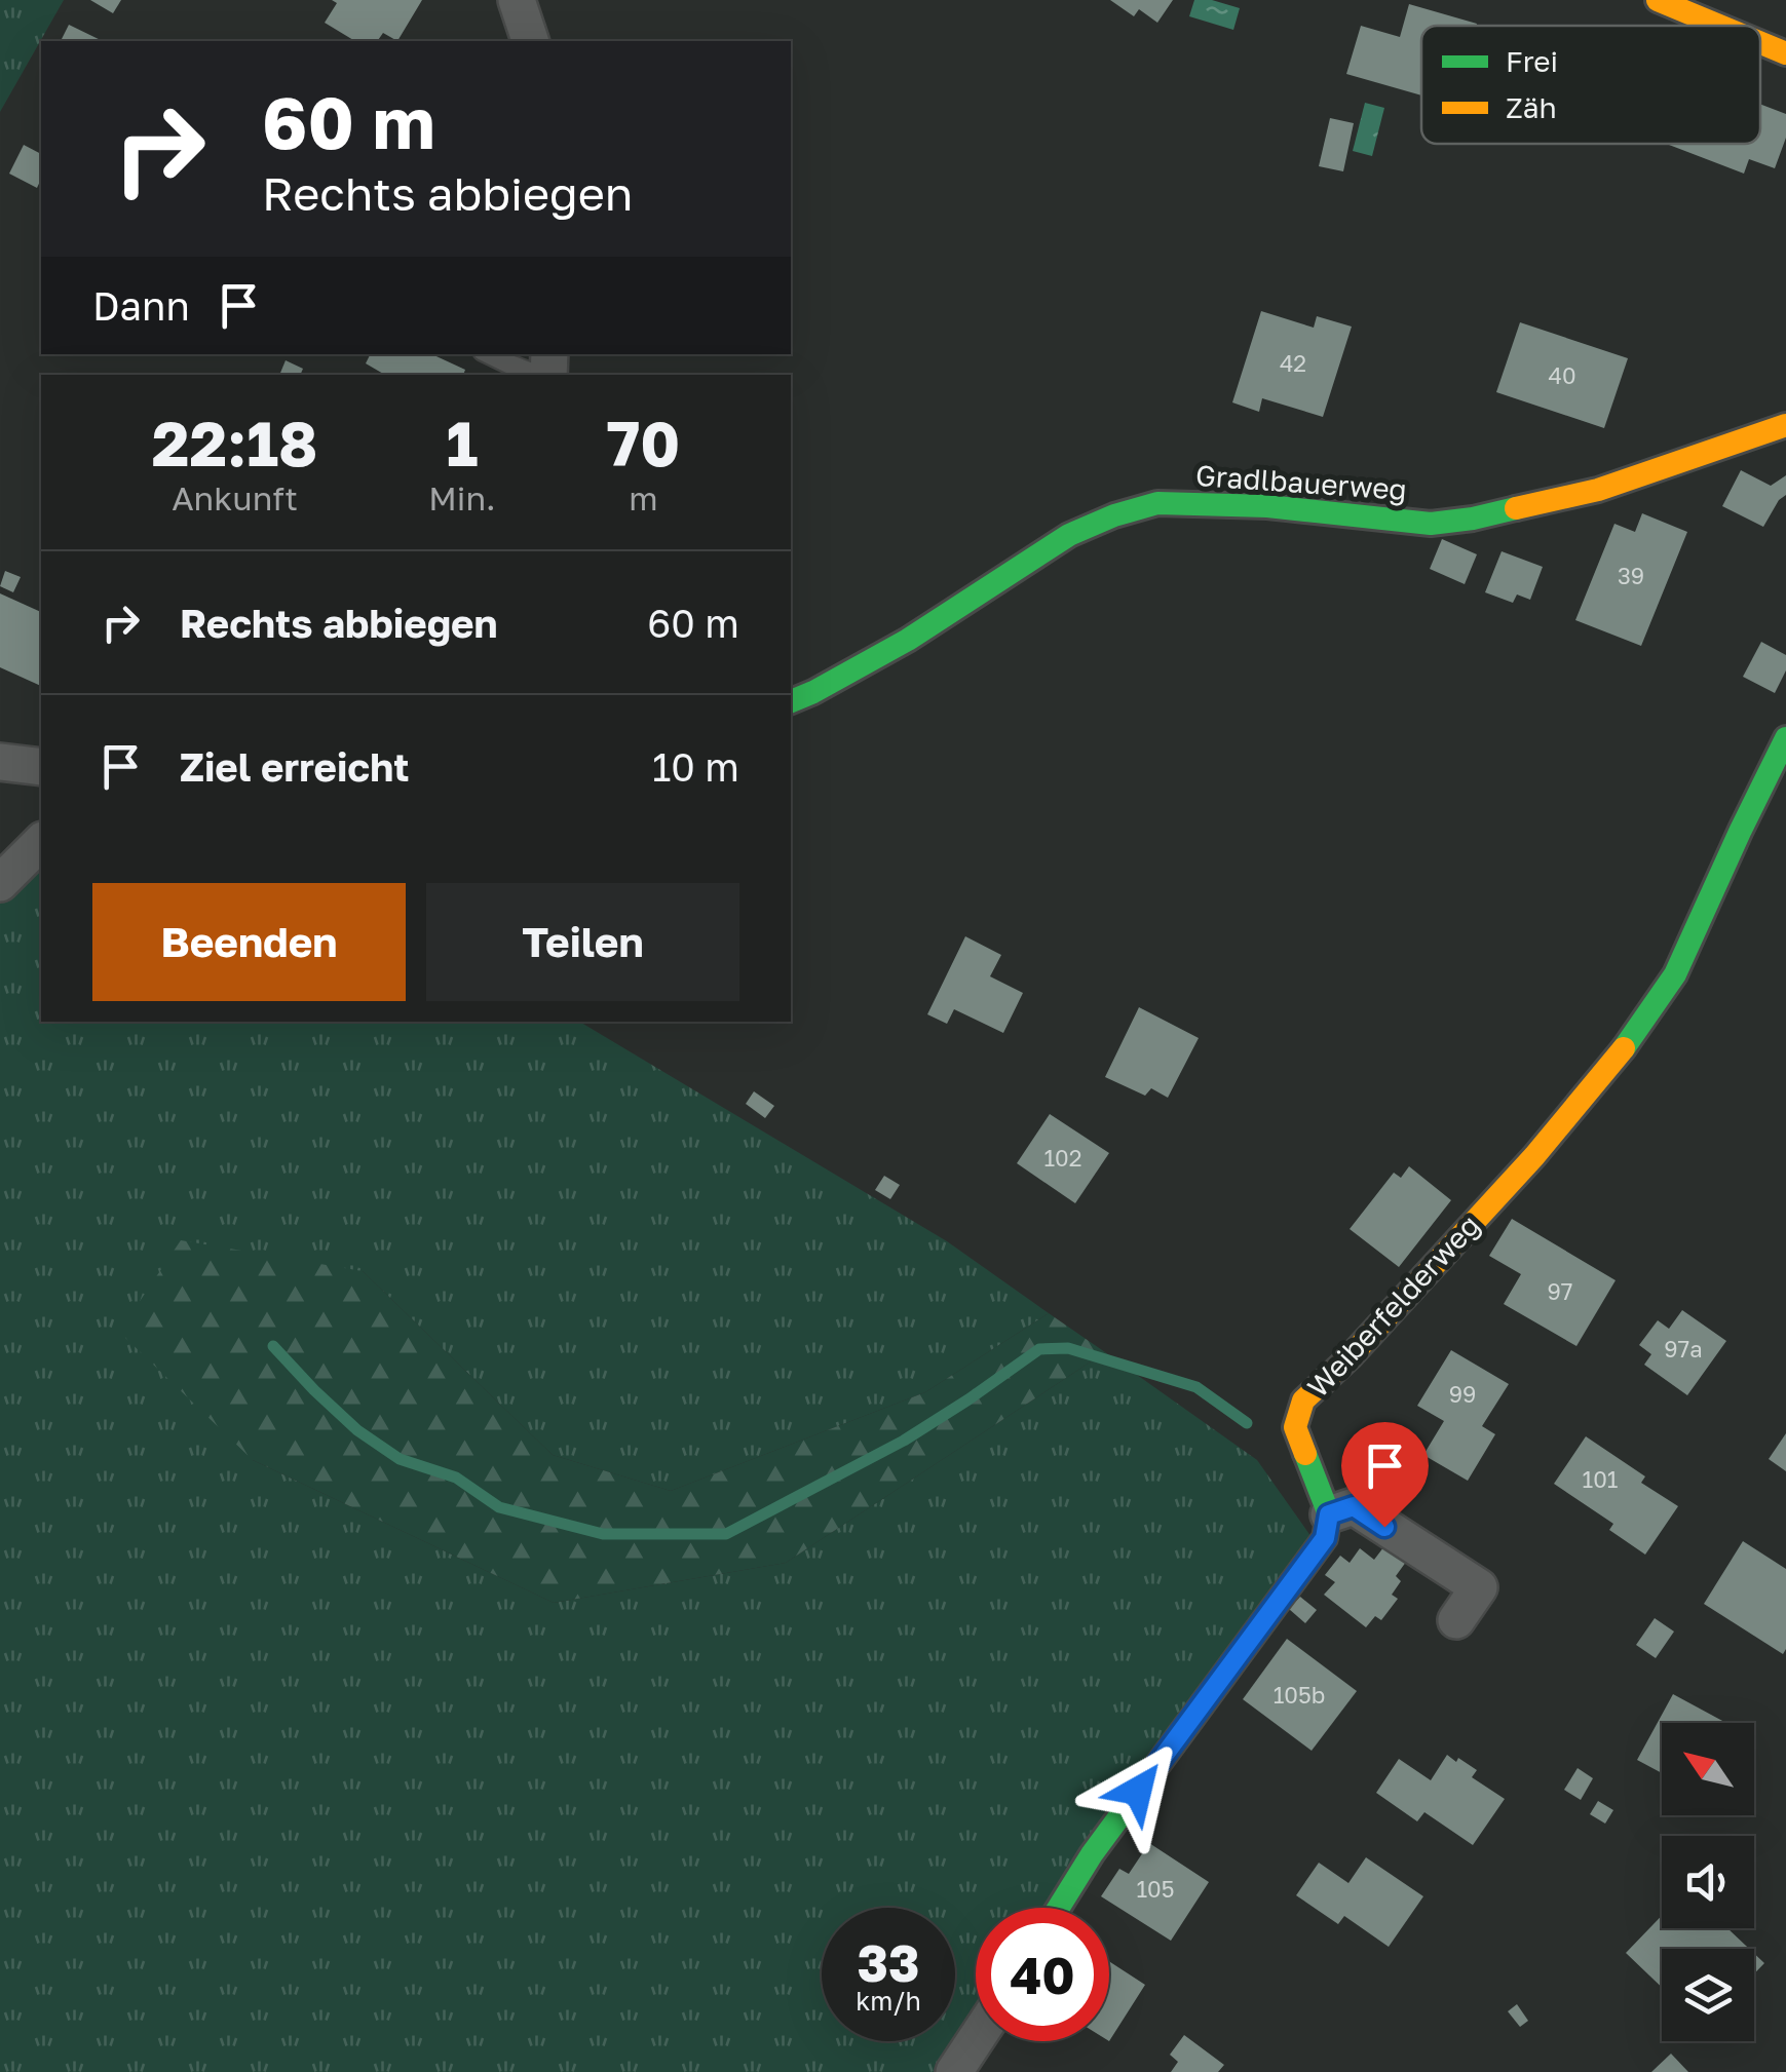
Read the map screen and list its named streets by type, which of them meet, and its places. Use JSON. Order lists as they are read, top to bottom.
{
  "streets": {
    "street": ["Gradlbauerweg", "Weiberfelderweg"]
  },
  "house_numbers": [
    "42",
    "40",
    "39",
    "102",
    "97",
    "97a",
    "99",
    "101",
    "105b",
    "105"
  ],
  "legend": ["Frei", "Zäh"],
  "north": "top left",
  "page": {
    "turn": ["60 m", "Rechts abbiegen"],
    "then": "Dann",
    "eta": [
      "22:18",
      "Ankunft",
      "1",
      "Min.",
      "70",
      "m"
    ],
    "list": [
      {
        "name": "Rechts abbiegen",
        "value": "60 m"
      },
      {
        "name": "Ziel erreicht",
        "value": "10 m"
      }
    ],
    "buttons": ["Beenden", "Teilen"],
    "speed": "33 km/h",
    "limit": "40"
  }
}
